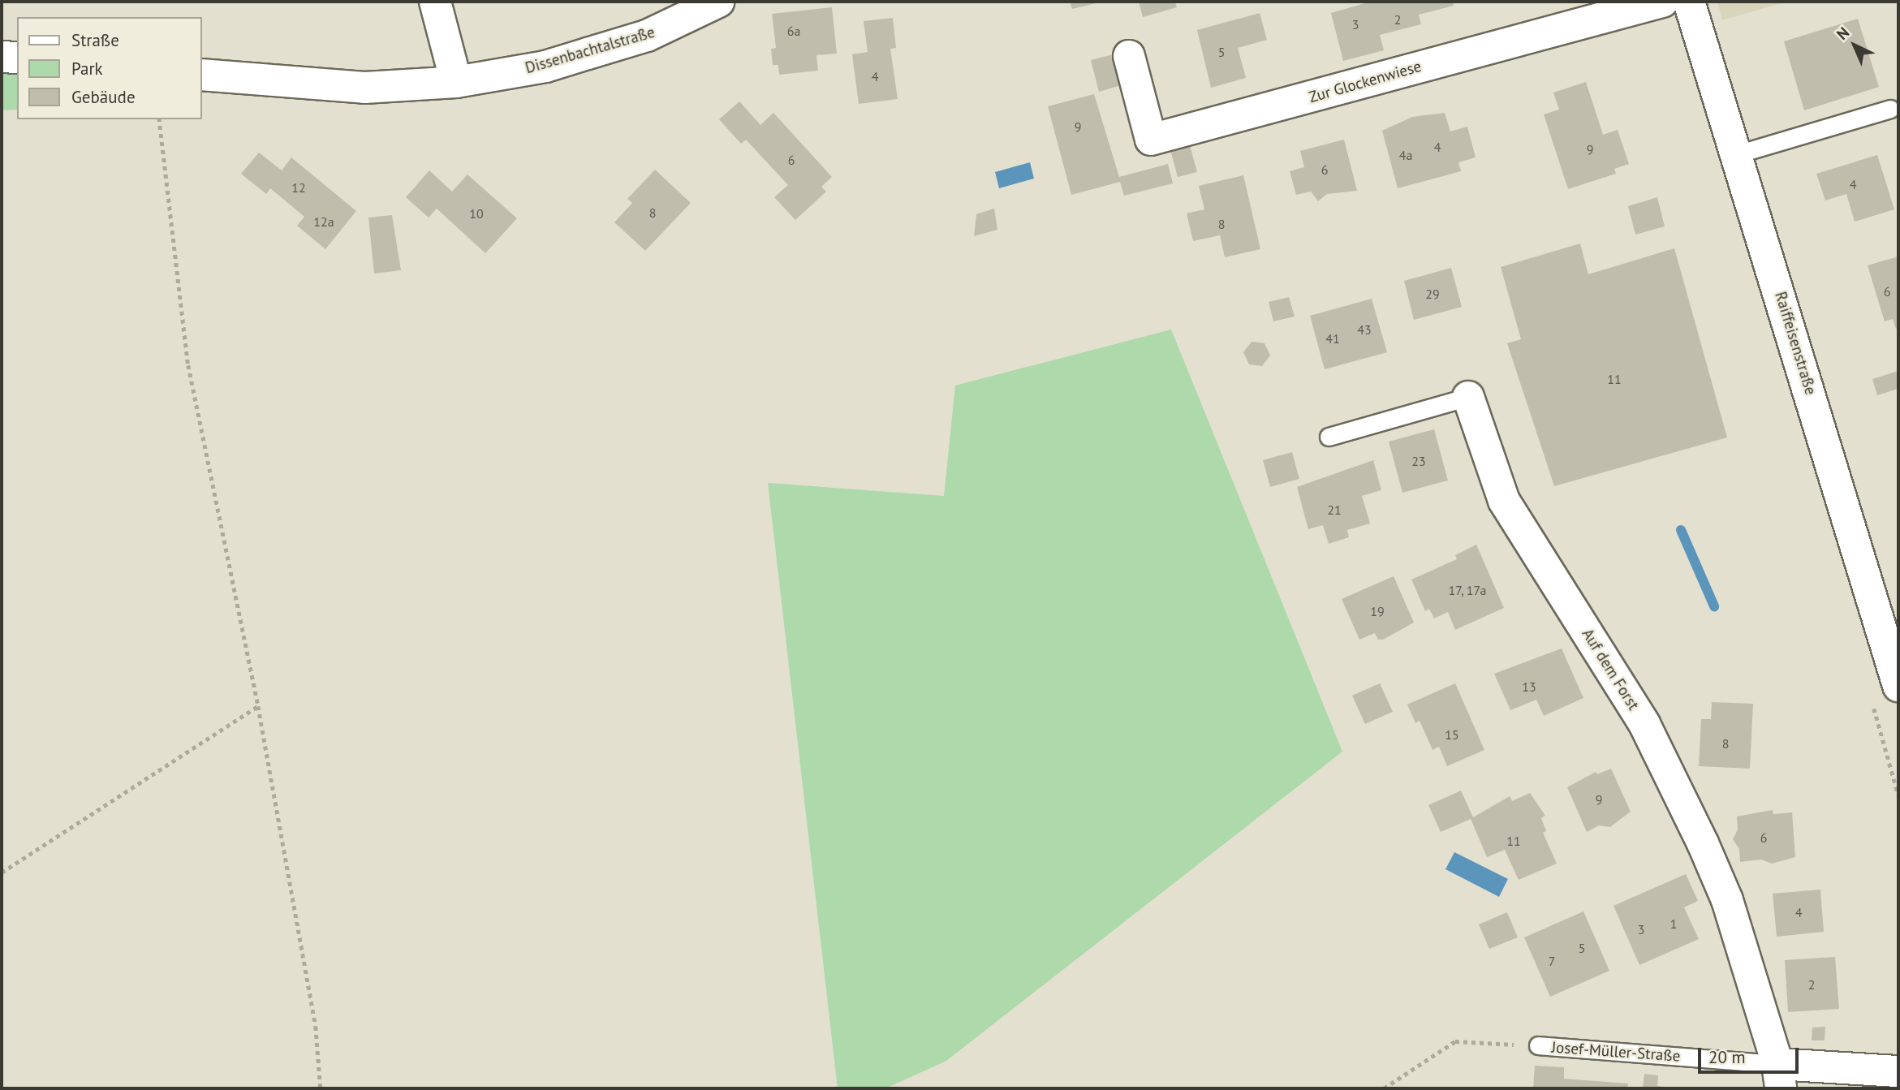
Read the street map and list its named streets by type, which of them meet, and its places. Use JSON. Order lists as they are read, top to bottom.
{
  "streets": {
    "street": [
      "Dissenbachtalstraße",
      "Zur Glockenwiese",
      "Raiffeisenstraße",
      "Auf dem Forst",
      "Josef-Müller-Straße"
    ]
  },
  "crossings": [
    ["Auf dem Forst", "Josef-Müller-Straße"]
  ],
  "house_numbers": [
    "2",
    "3",
    "6a",
    "5",
    "4",
    "9",
    "4",
    "9",
    "4a",
    "6",
    "6",
    "4",
    "12",
    "8",
    "10",
    "12a",
    "8",
    "6",
    "29",
    "43",
    "41",
    "11",
    "23",
    "21",
    "17, 17a",
    "19",
    "13",
    "15",
    "8",
    "9",
    "6",
    "11",
    "4",
    "1",
    "3",
    "5",
    "7",
    "2"
  ],
  "legend": ["Straße", "Park", "Gebäude"],
  "scale_bar": "20 m",
  "north": "top left"
}
